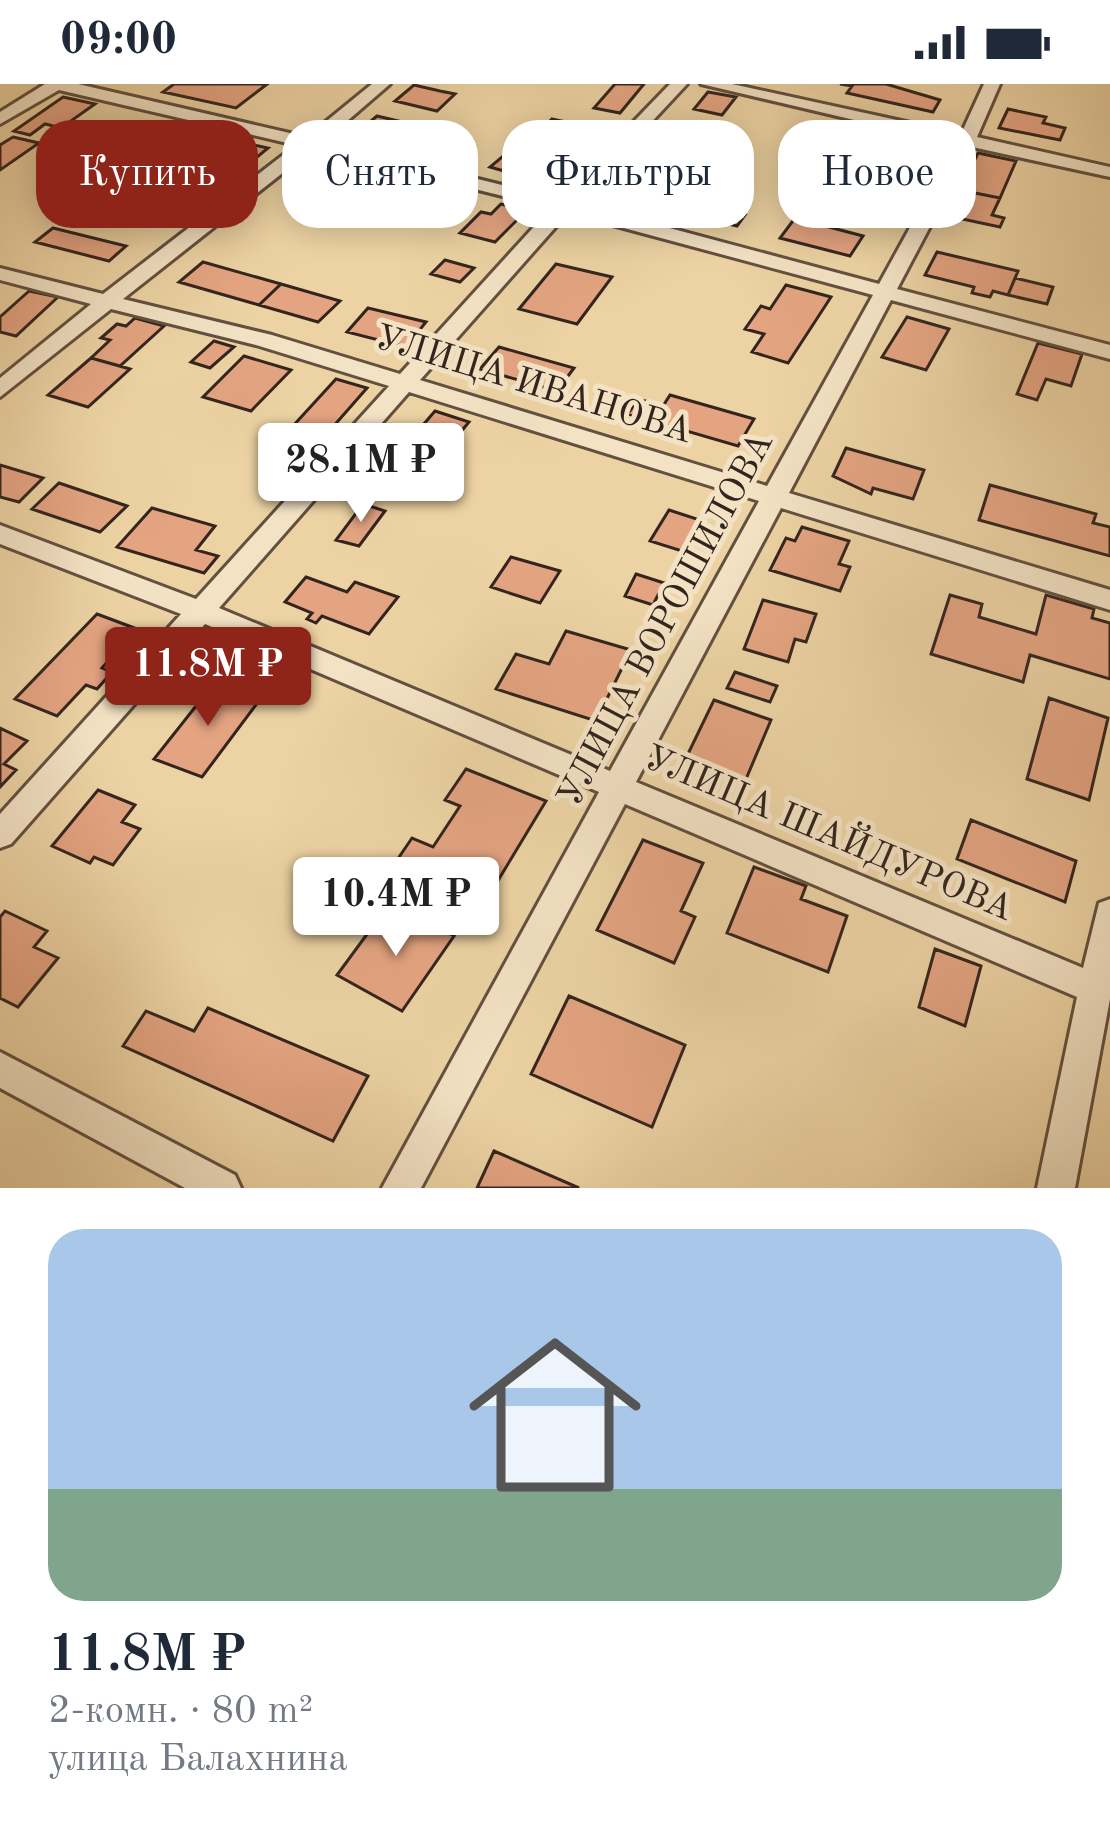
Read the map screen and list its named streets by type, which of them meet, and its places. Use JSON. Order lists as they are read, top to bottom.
{
  "streets": {
    "street": ["УЛИЦА ИВАНОВА", "УЛИЦА ВОРОШИЛОВА", "УЛИЦА ШАЙДУРОВА"]
  },
  "crossings": [
    ["УЛИЦА ИВАНОВА", "УЛИЦА ВОРОШИЛОВА"],
    ["УЛИЦА ВОРОШИЛОВА", "УЛИЦА ШАЙДУРОВА"]
  ],
  "page": {
    "status": "09:00",
    "chip": [
      "Купить",
      "Снять",
      "Фильтры",
      "Новое"
    ],
    "price": ["28.1M ₽", "11.8M ₽", "10.4M ₽"],
    "list": [
      {
        "name": "11.8M ₽",
        "note": "2-комн. · 80 m² · улица Балахнина"
      }
    ]
  }
}
